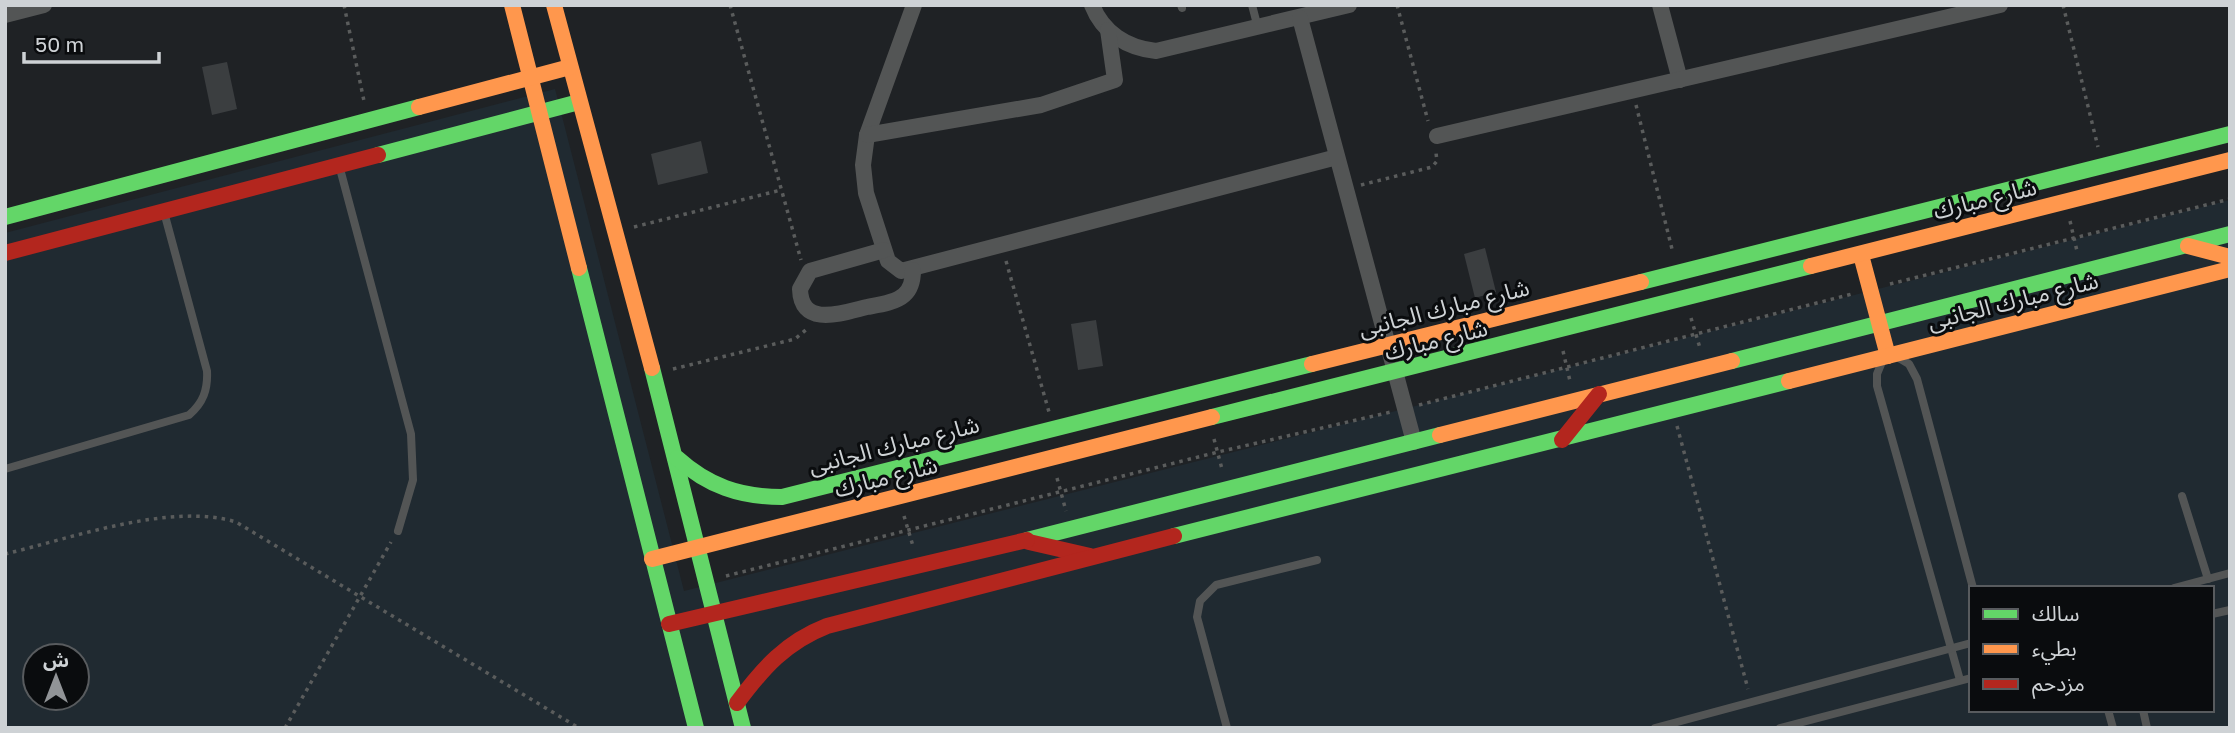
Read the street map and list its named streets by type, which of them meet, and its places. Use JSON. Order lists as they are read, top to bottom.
{
  "streets": {
    "main road": ["شارع مبارك", "شارع مبارك الجانبى"]
  },
  "legend": ["سالك", "بطيء", "مزدحم"],
  "scale_bar": "50 m",
  "north": "top"
}
